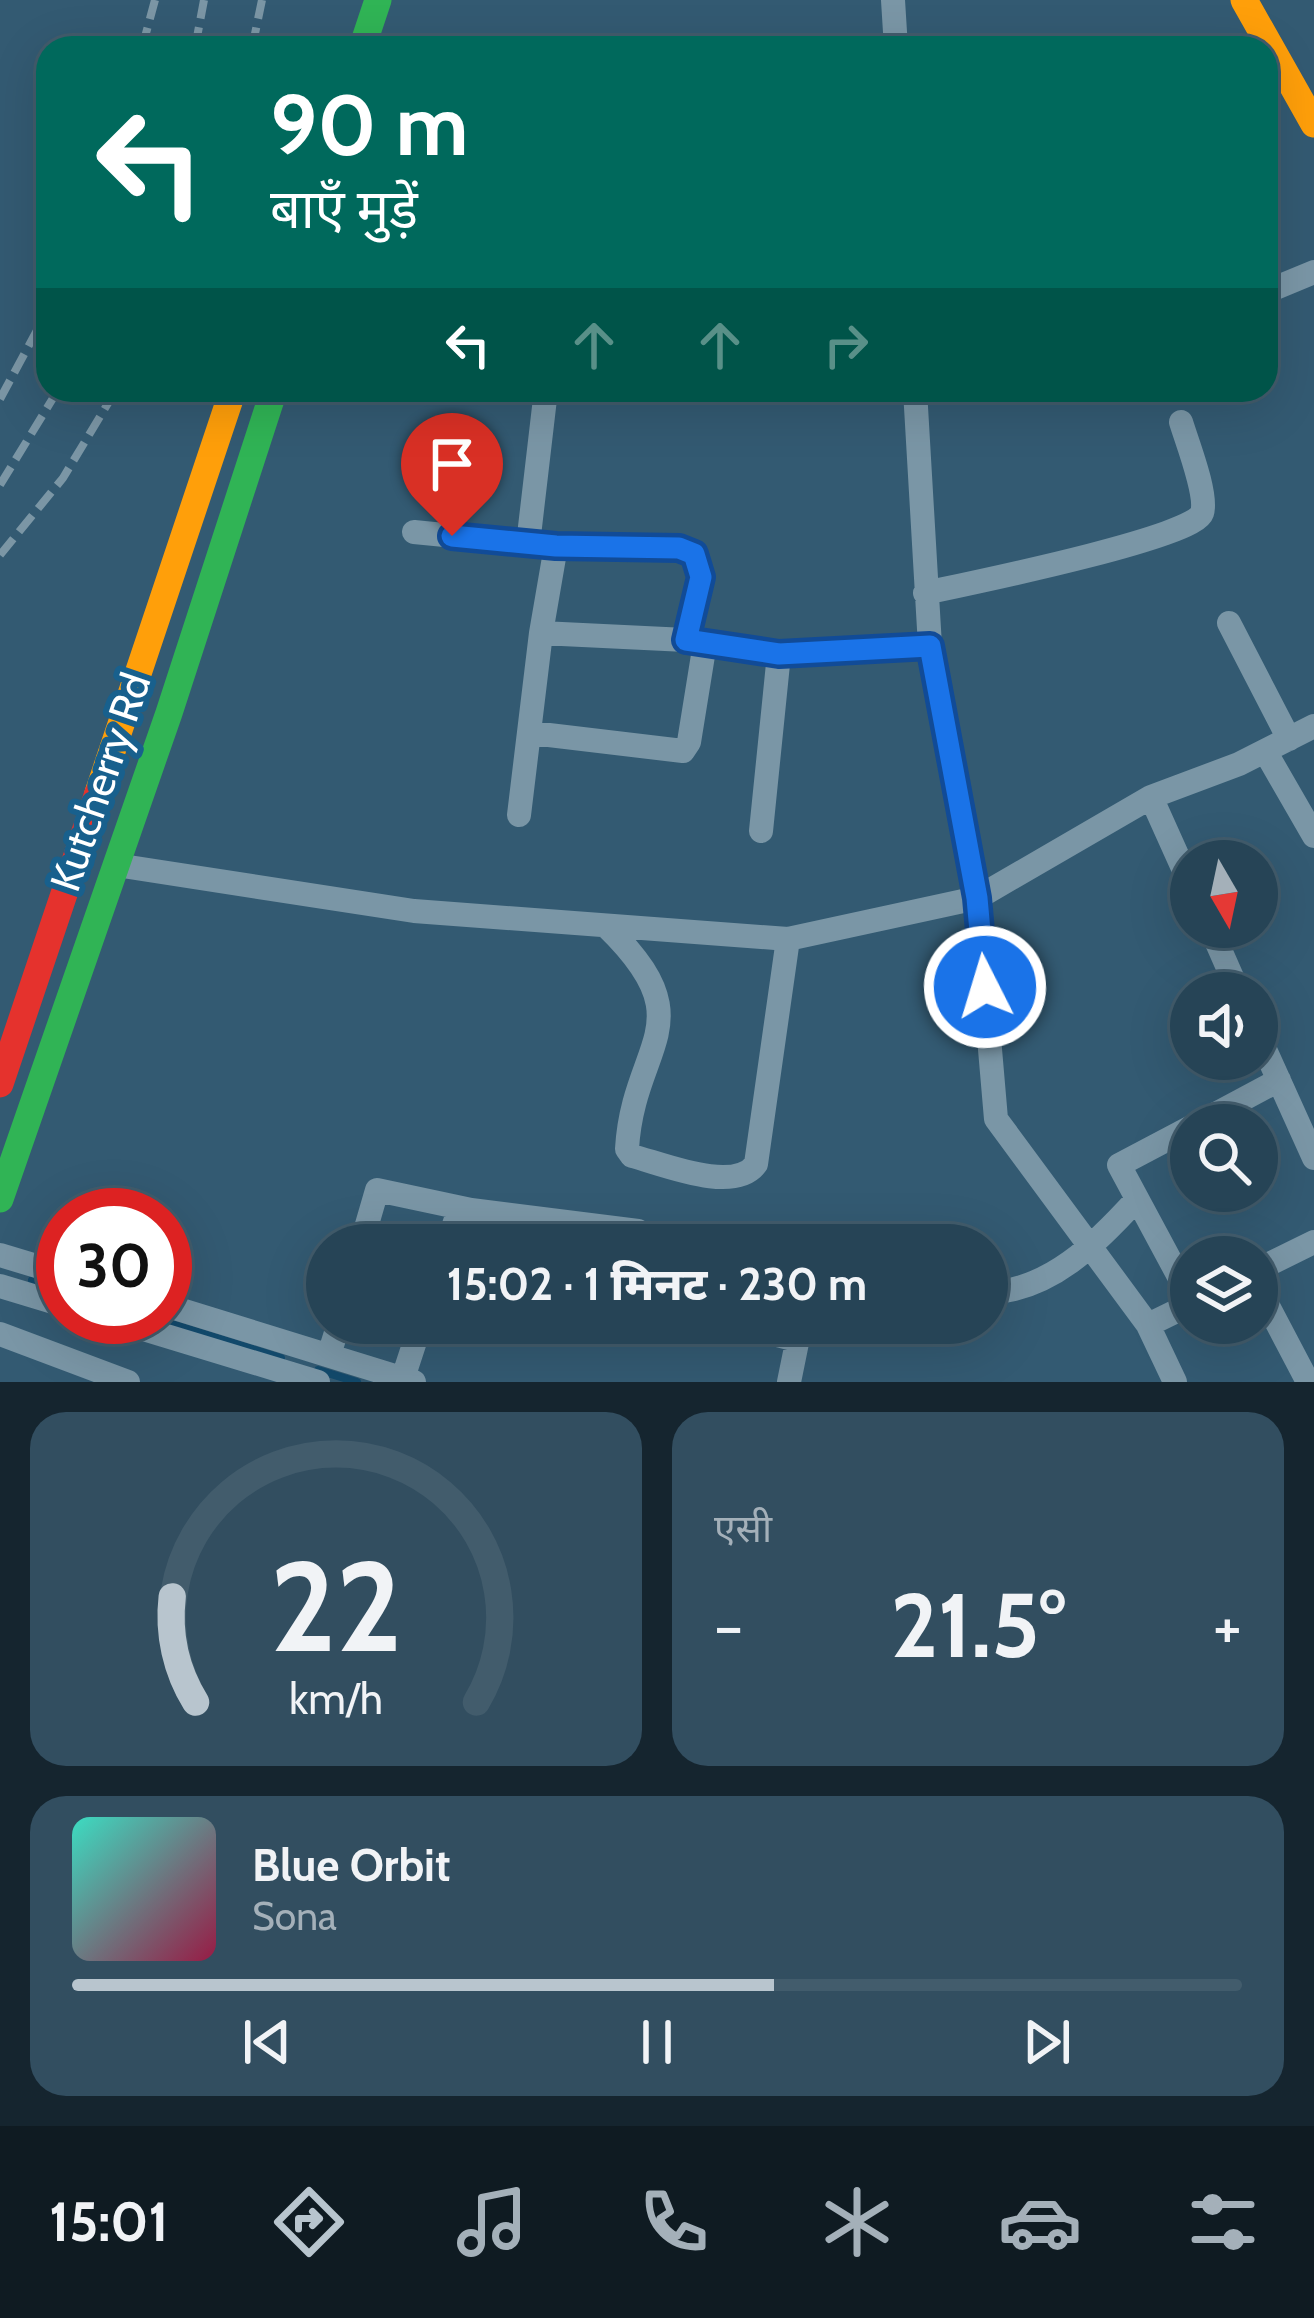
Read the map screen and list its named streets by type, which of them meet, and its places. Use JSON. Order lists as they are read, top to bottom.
{
  "streets": {
    "highway": ["Kutcherry Rd"]
  },
  "north": "bottom",
  "page": {
    "turn": ["90 m", "बाएँ मुड़ें"],
    "limit": "30",
    "trip": "15:02 · 1 मिनट · 230 m",
    "tile": "एसी",
    "heat": ["−", "21.5°", "+"],
    "song": ["Blue Orbit", "Sona"],
    "tabs": "15:01",
    "gauge": ["22", "km/h"]
  }
}
